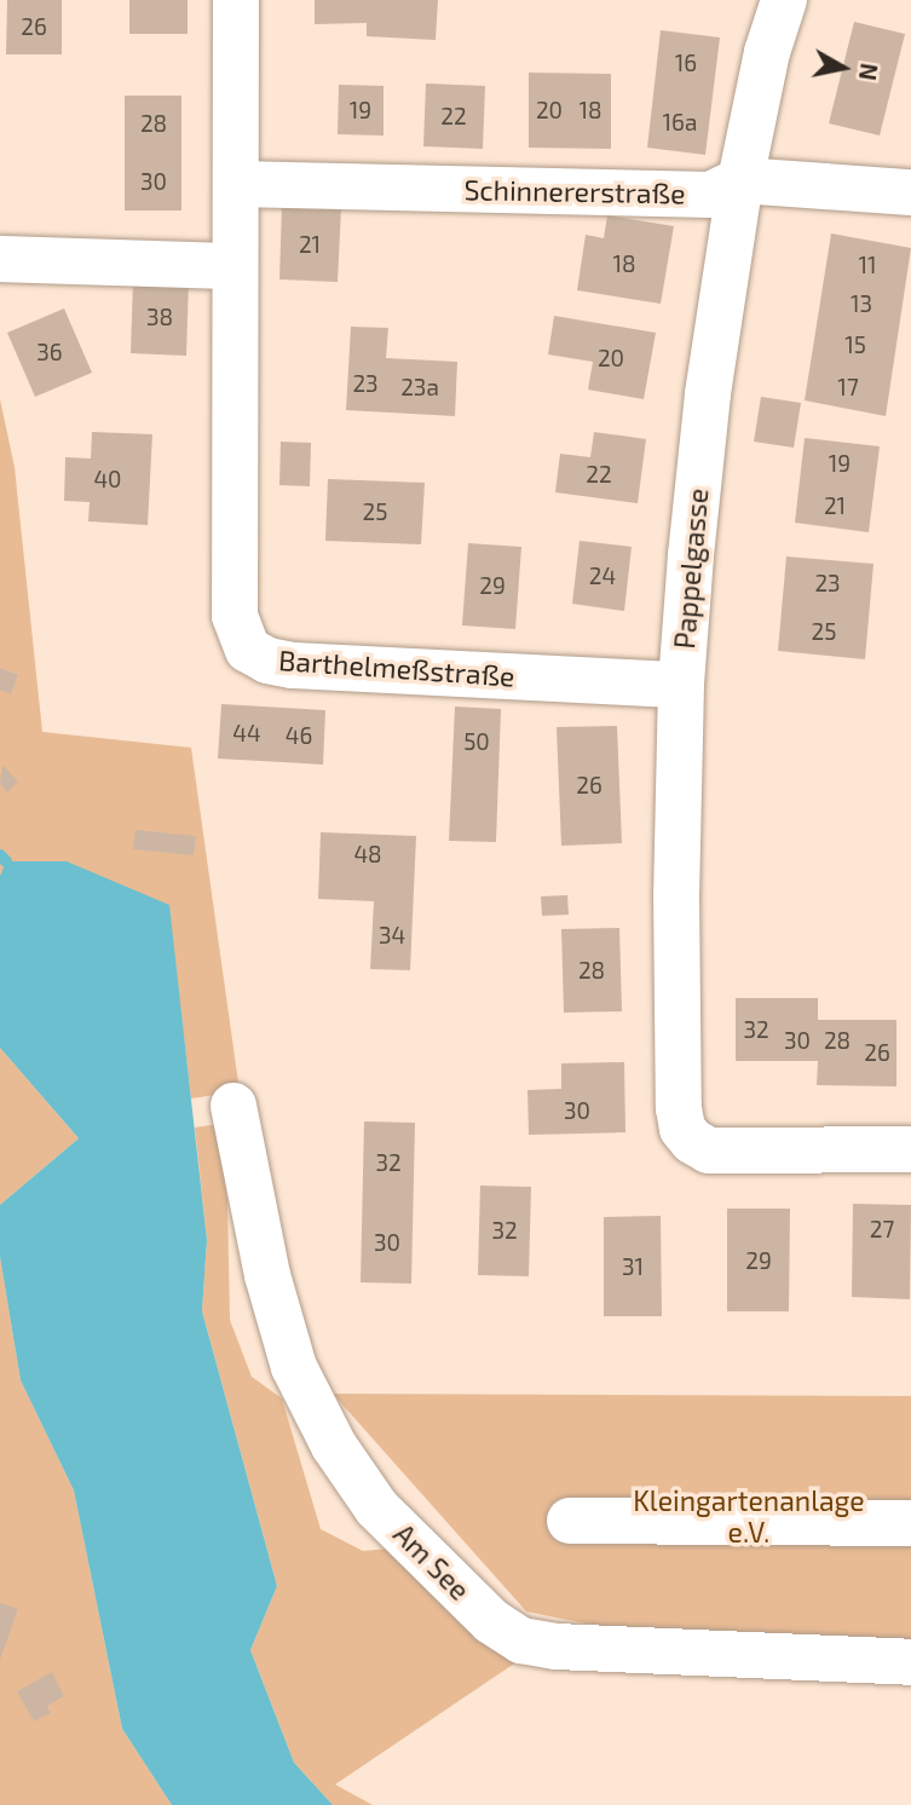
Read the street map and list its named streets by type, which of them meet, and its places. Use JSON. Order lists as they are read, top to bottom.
{
  "streets": {
    "street": [
      "Schinnererstraße",
      "Pappelgasse",
      "Barthelmeßstraße",
      "Am See"
    ]
  },
  "crossings": [
    ["Schinnererstraße", "Pappelgasse"],
    ["Schinnererstraße", "Barthelmeßstraße"],
    ["Pappelgasse", "Barthelmeßstraße"]
  ],
  "parks": ["Kleingartenanlage e.V."],
  "house_numbers": [
    "26",
    "16",
    "19",
    "20",
    "18",
    "22",
    "16a",
    "28",
    "30",
    "21",
    "18",
    "11",
    "13",
    "38",
    "15",
    "36",
    "20",
    "23",
    "23a",
    "17",
    "19",
    "22",
    "40",
    "21",
    "25",
    "24",
    "23",
    "29",
    "25",
    "44",
    "46",
    "50",
    "26",
    "48",
    "34",
    "28",
    "32",
    "30",
    "28",
    "26",
    "30",
    "32",
    "27",
    "32",
    "30",
    "29",
    "31"
  ],
  "north": "right"
}
